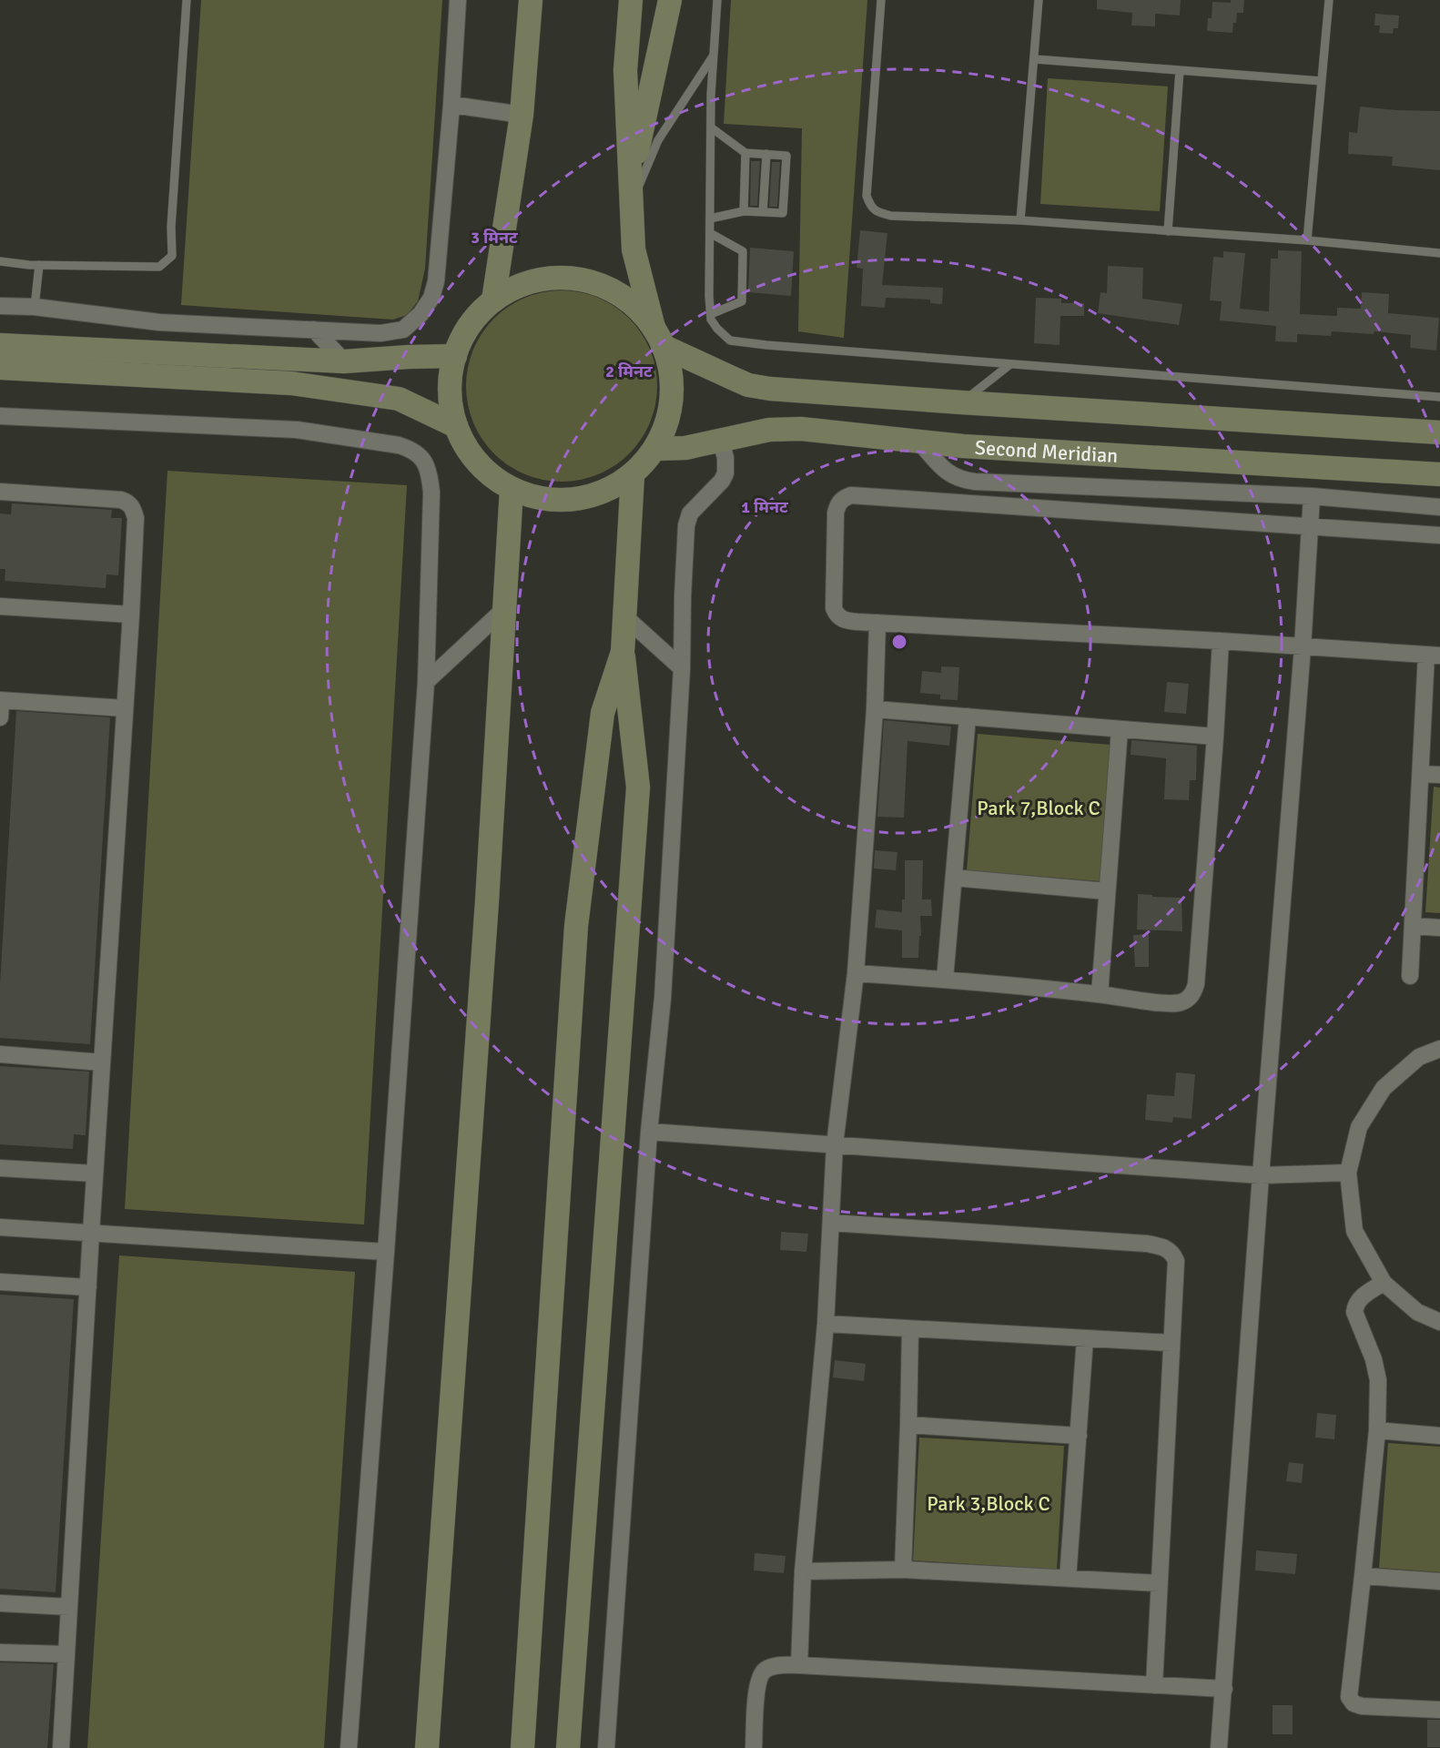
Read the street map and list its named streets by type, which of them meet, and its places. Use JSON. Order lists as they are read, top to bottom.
{
  "streets": {
    "main road": ["Second Meridian"]
  },
  "parks": ["Park 7,Block C", "Park 3,Block C"],
  "rings": ["3 मिनट", "2 मिनट", "1 मिनट"]
}
